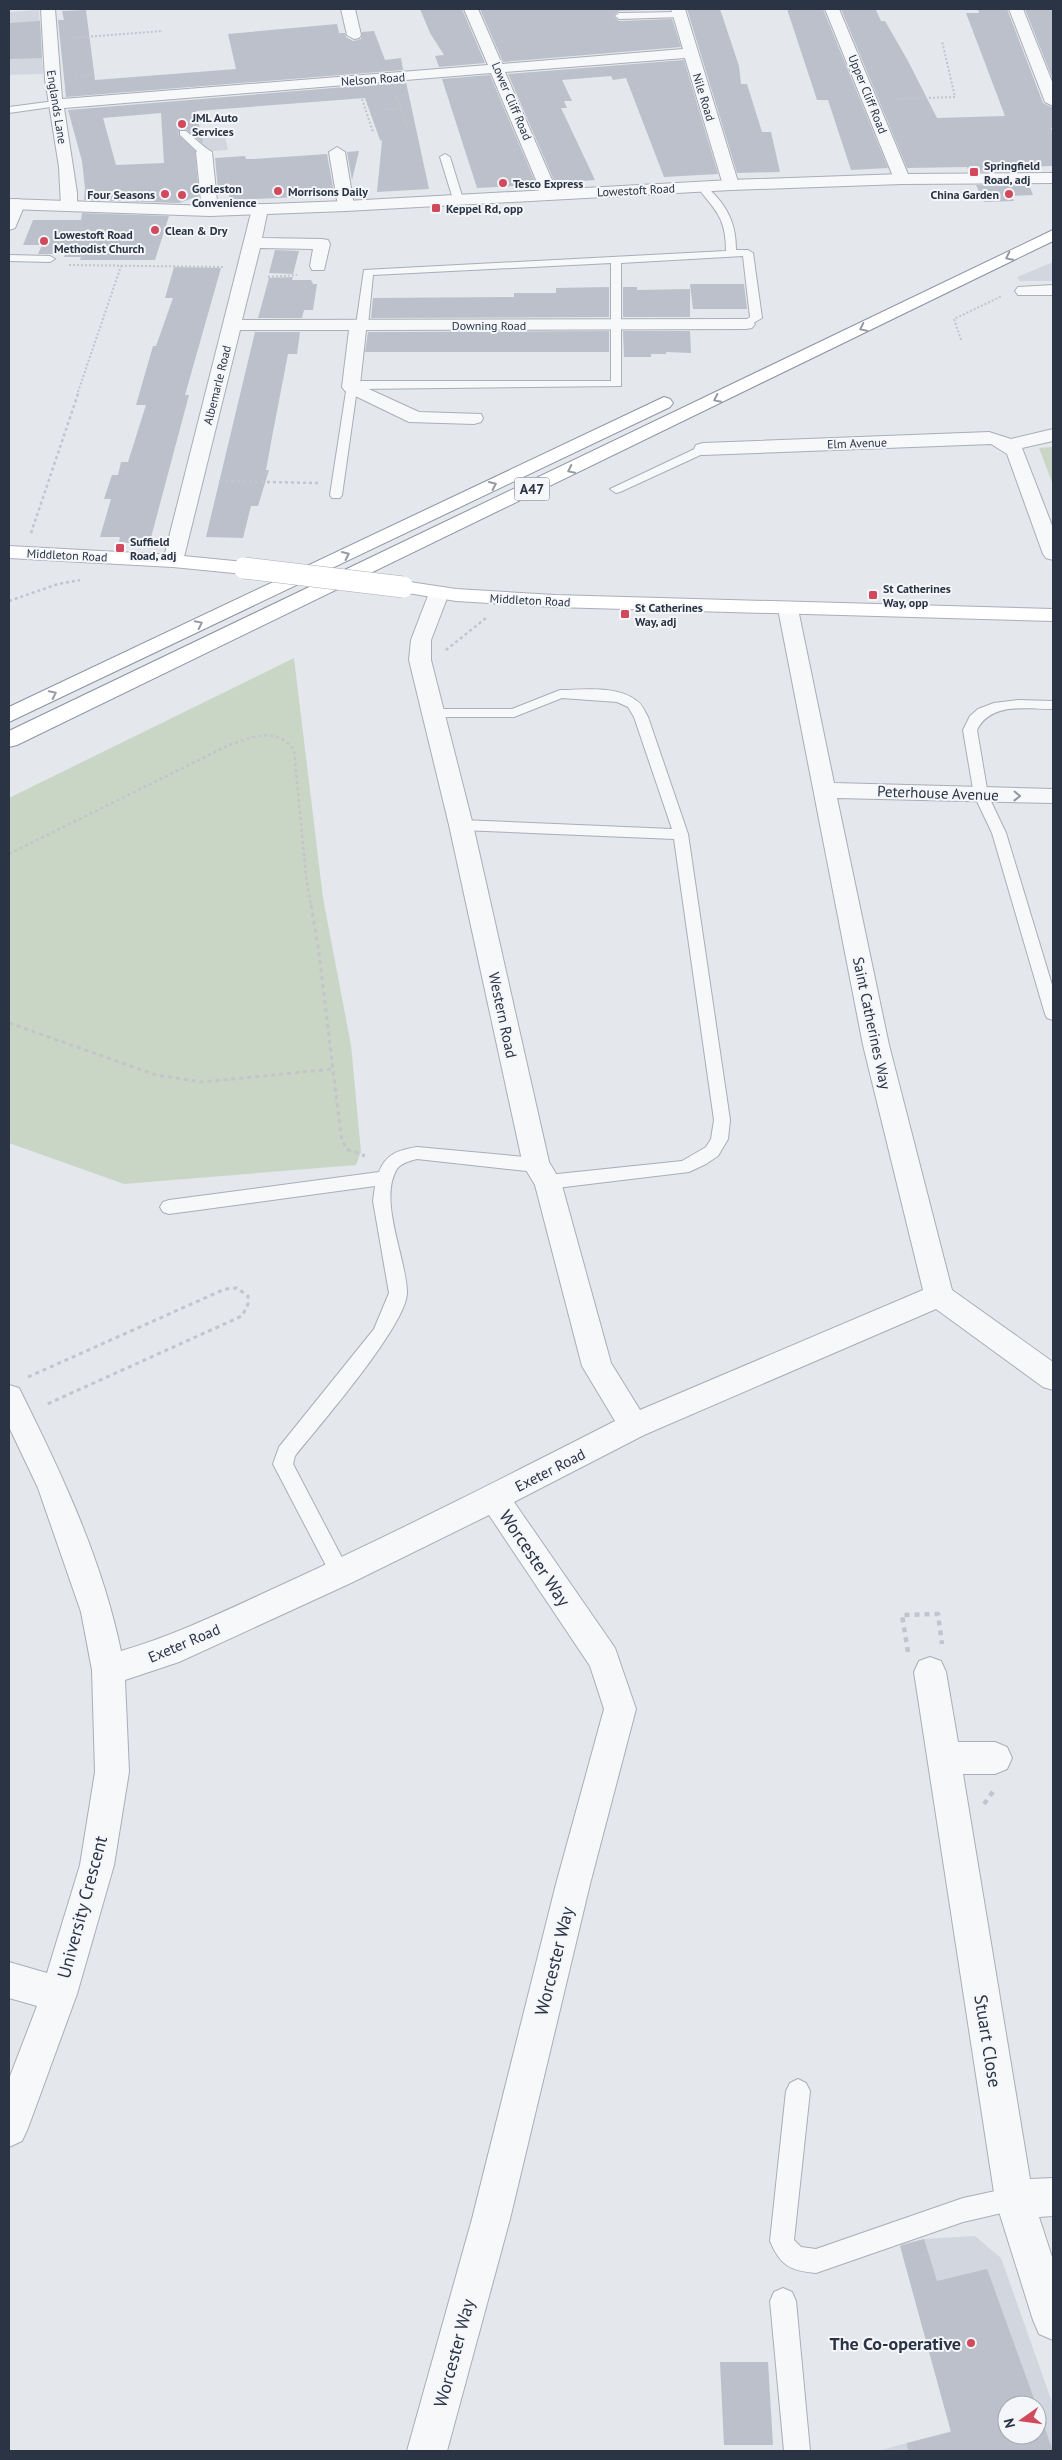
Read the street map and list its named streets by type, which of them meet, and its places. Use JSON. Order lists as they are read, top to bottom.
{
  "streets": {
    "main road": ["A47", "Middleton Road"],
    "street": [
      "Nelson Road",
      "Upper Cliff Road",
      "Nile Road",
      "Lower Cliff Road",
      "Englands Lane",
      "Lowestoft Road",
      "Downing Road",
      "Albemarle Road",
      "Elm Avenue",
      "Peterhouse Avenue",
      "Western Road",
      "Saint Catherines Way",
      "Exeter Road",
      "Worcester Way",
      "University Crescent",
      "Stuart Close"
    ]
  },
  "crossings": [
    ["Nelson Road", "Nile Road"],
    ["Nelson Road", "Lower Cliff Road"],
    ["Nelson Road", "Englands Lane"],
    ["Upper Cliff Road", "Lowestoft Road"],
    ["Nile Road", "Lowestoft Road"],
    ["Lower Cliff Road", "Lowestoft Road"],
    ["Englands Lane", "Lowestoft Road"],
    ["Lowestoft Road", "Albemarle Road"],
    ["Downing Road", "Albemarle Road"],
    ["Albemarle Road", "Middleton Road"],
    ["Middleton Road", "Western Road"],
    ["Middleton Road", "Saint Catherines Way"],
    ["Peterhouse Avenue", "Saint Catherines Way"],
    ["Western Road", "Exeter Road"],
    ["Saint Catherines Way", "Exeter Road"],
    ["Exeter Road", "Worcester Way"],
    ["Exeter Road", "University Crescent"]
  ],
  "places": {
    "other": [
      "JML Auto Services",
      "Tesco Express",
      "Morrisons Daily",
      "Four Seasons",
      "China Garden",
      "Gorleston Convenience",
      "Clean & Dry",
      "Lowestoft Road Methodist Church",
      "The Co-operative"
    ],
    "transit": [
      "Springfield Road, adj",
      "Keppel Rd, opp",
      "Suffield Road, adj",
      "St Catherines Way, opp",
      "St Catherines Way, adj"
    ]
  },
  "north": "left"
}
